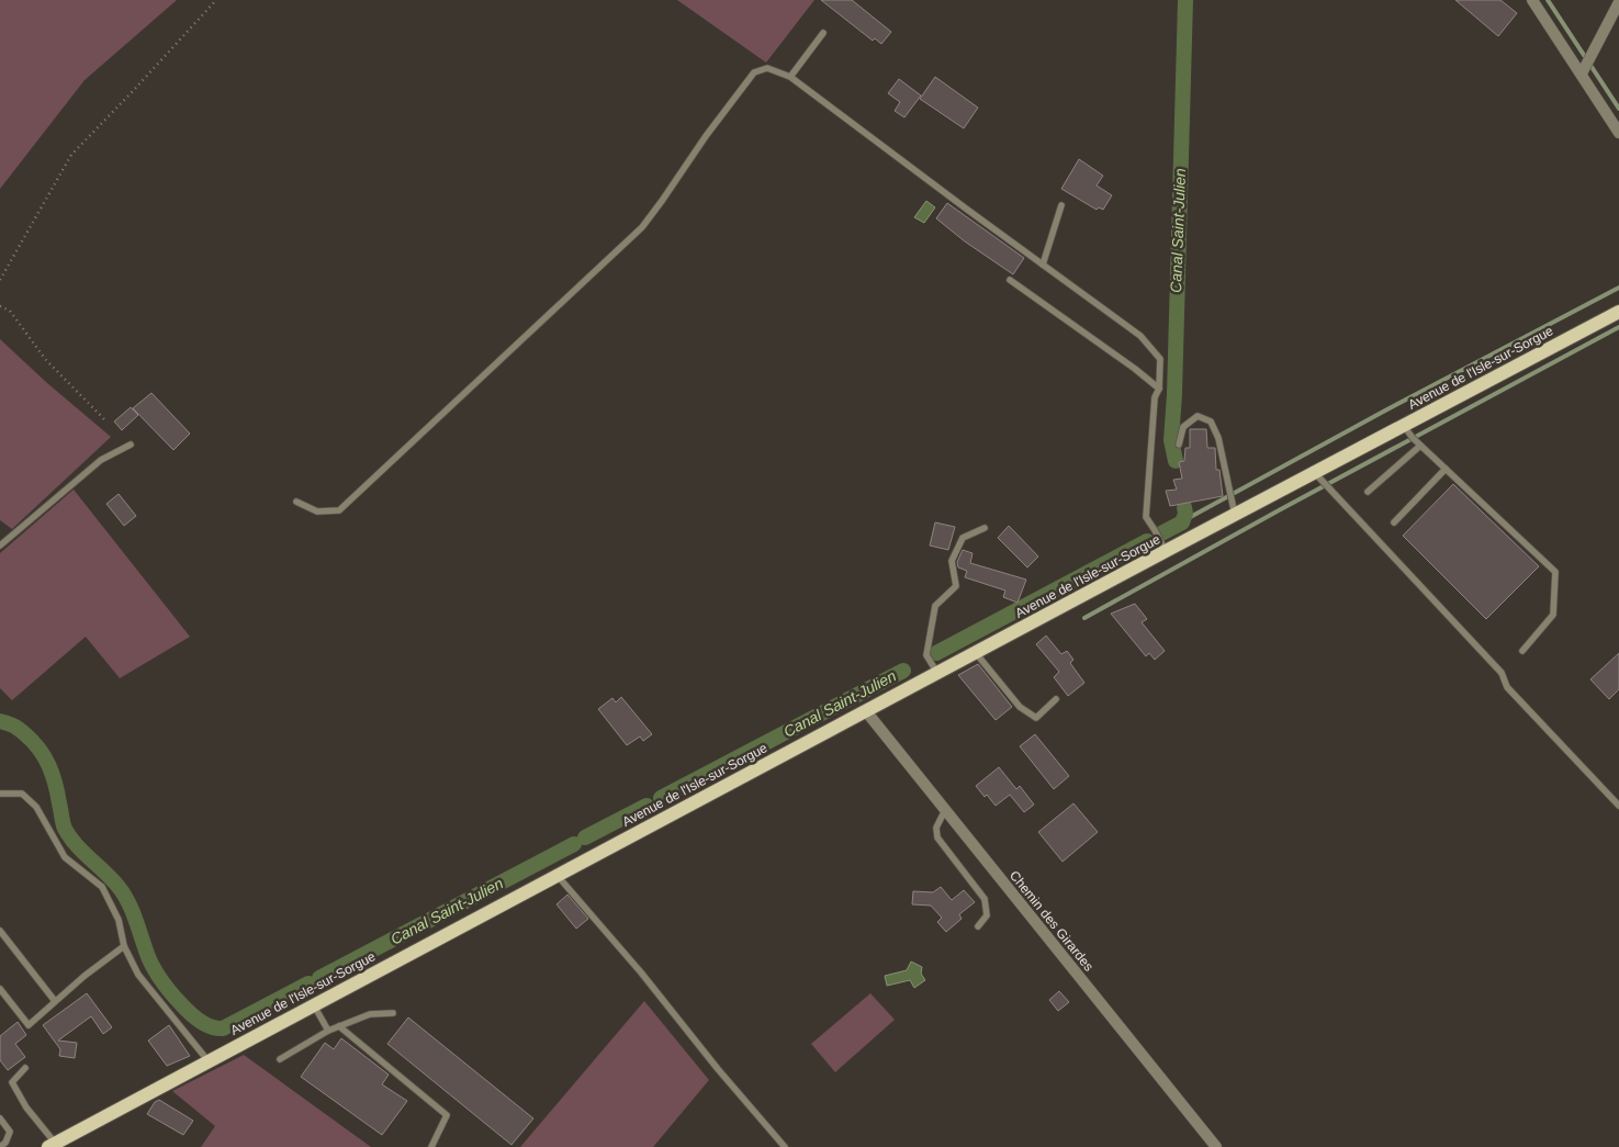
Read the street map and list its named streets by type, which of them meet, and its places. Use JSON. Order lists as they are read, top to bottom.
{
  "streets": {
    "main road": ["Avenue de l'Isle-sur-Sorgue"],
    "street": ["Chemin des Girardes"]
  },
  "crossings": [
    ["Avenue de l'Isle-sur-Sorgue", "Chemin des Girardes"]
  ],
  "water": ["Canal Saint-Julien"]
}
